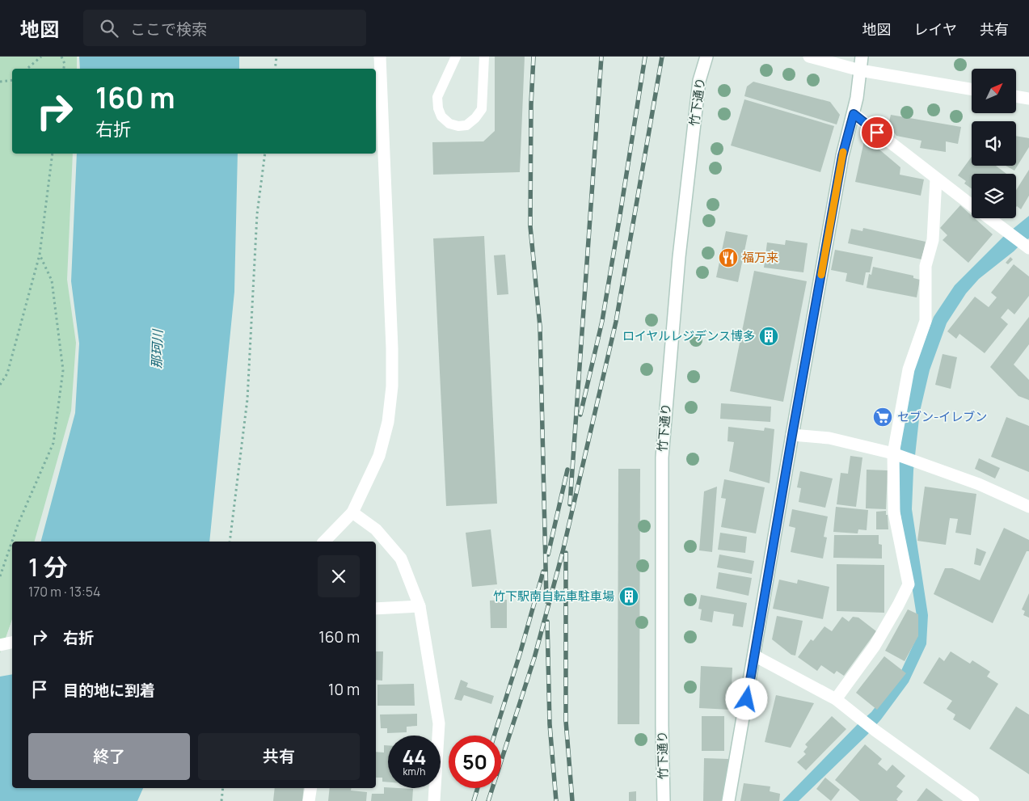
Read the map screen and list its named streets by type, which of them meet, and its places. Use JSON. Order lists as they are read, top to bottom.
{
  "streets": {
    "street": ["竹下通り"]
  },
  "water": ["那珂川"],
  "places": {
    "restaurant": ["福万来"],
    "building": ["ロイヤルレジデンス博多", "竹下駅南自転車駐車場"],
    "supermarket": ["セブン-イレブン"]
  },
  "north": "top right",
  "page": {
    "header": "地図",
    "search": "ここで検索",
    "nav": ["地図", "レイヤ", "共有"],
    "turn": ["160 m", "右折"],
    "heading": ["1 分", "170 m · 13:54"],
    "list": [
      {
        "name": "右折",
        "value": "160 m"
      },
      {
        "name": "目的地に到着",
        "value": "10 m"
      }
    ],
    "buttons": ["終了", "共有"],
    "speed": "44 km/h",
    "limit": "50"
  }
}
